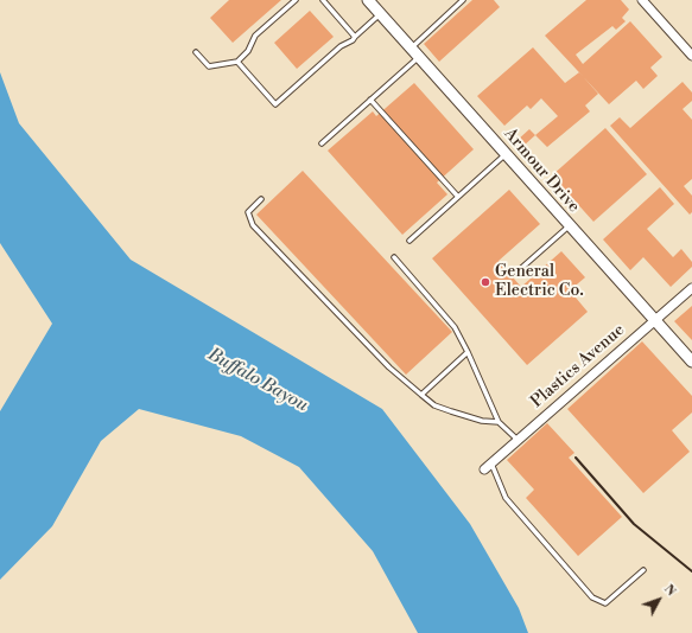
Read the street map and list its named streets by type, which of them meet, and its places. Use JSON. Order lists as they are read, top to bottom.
{
  "streets": {
    "street": ["Armour Drive", "Plastics Avenue"]
  },
  "crossings": [
    ["Armour Drive", "Plastics Avenue"]
  ],
  "water": ["Buffalo Bayou"],
  "places": ["General Electric Co."],
  "north": "top right"
}
